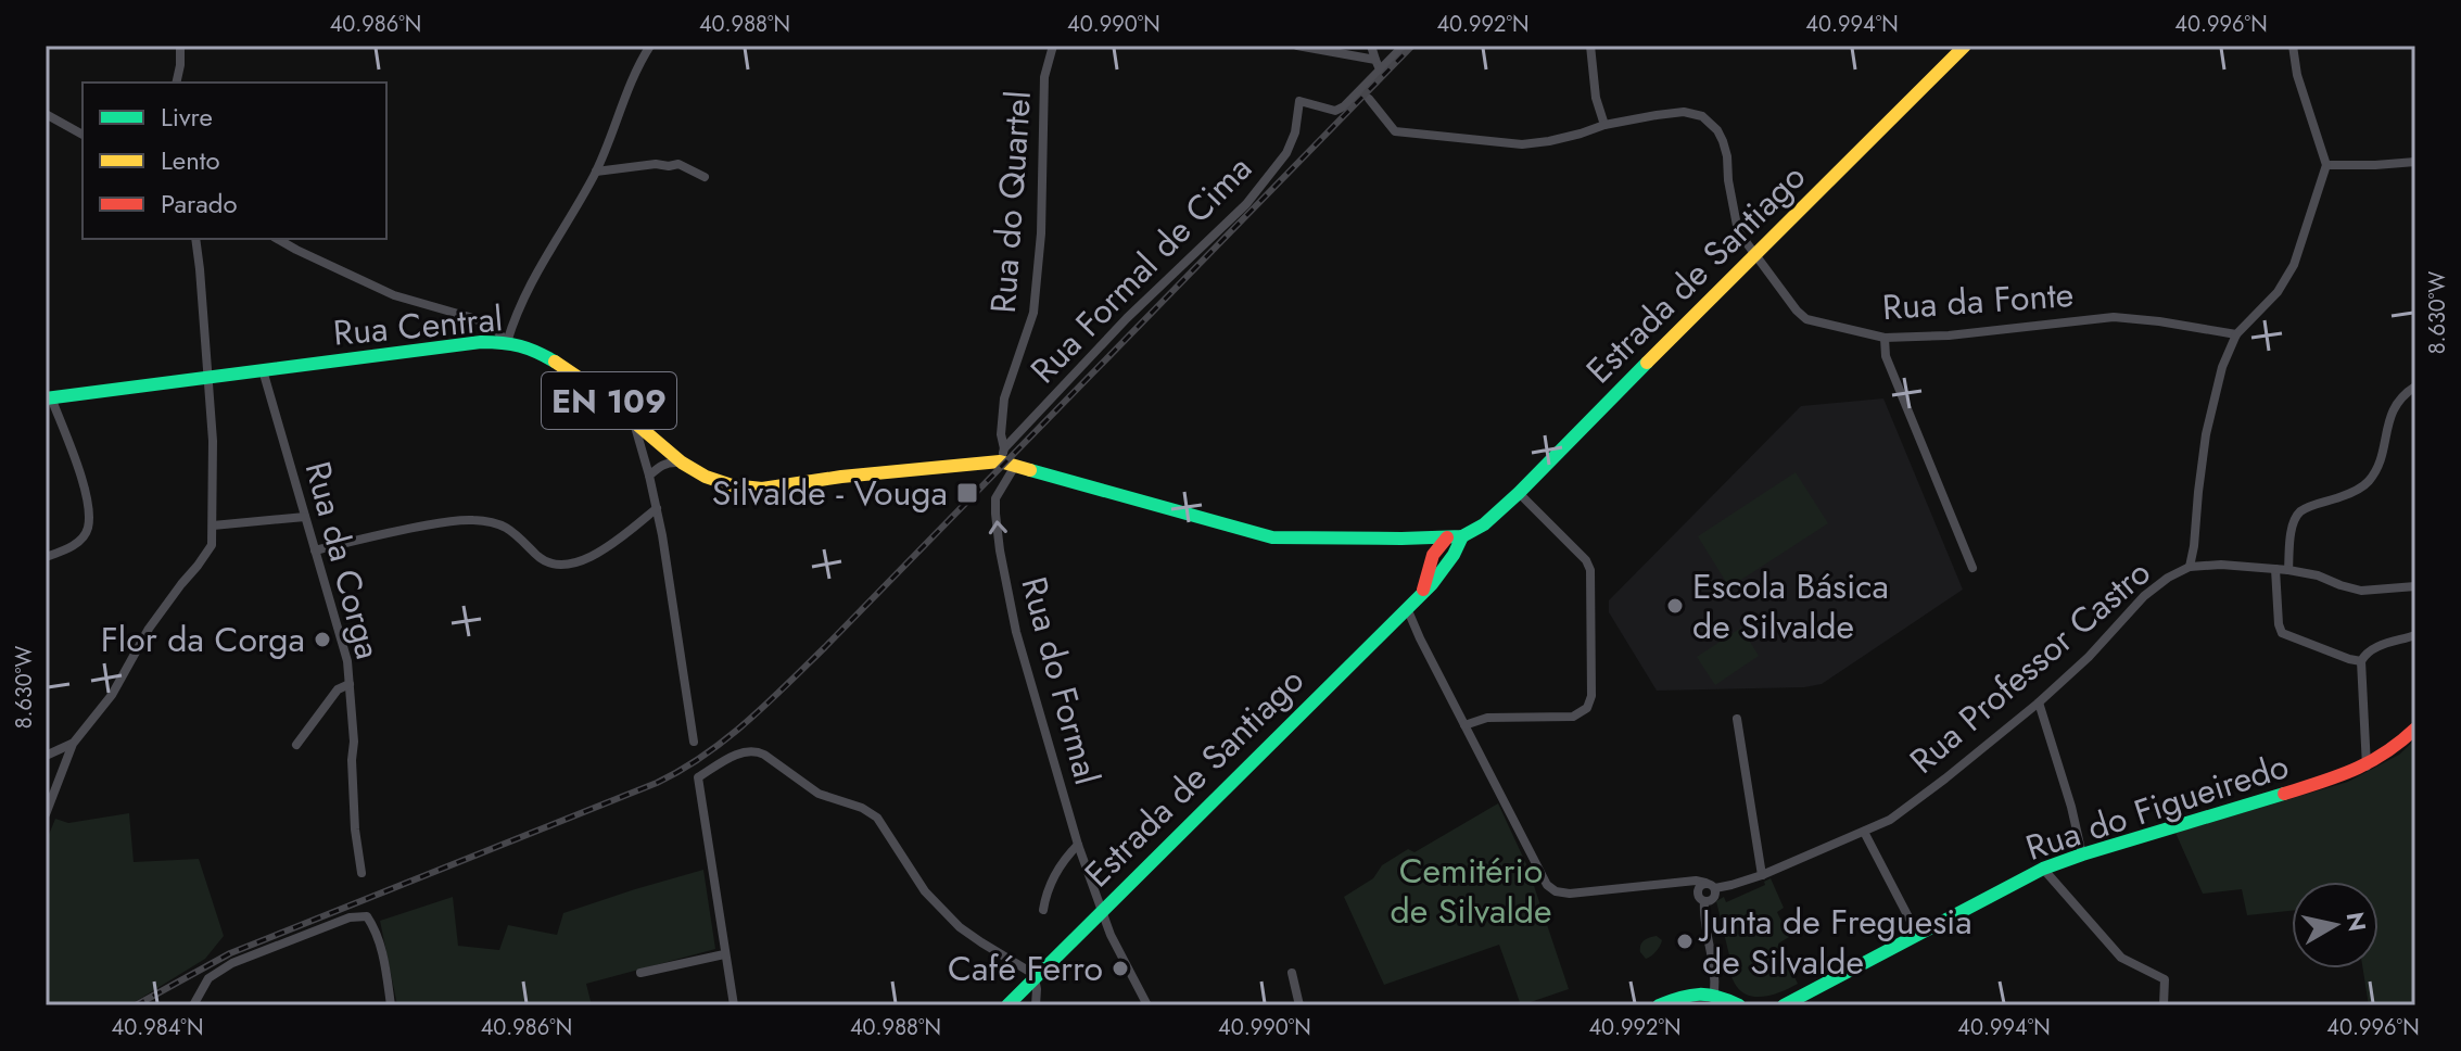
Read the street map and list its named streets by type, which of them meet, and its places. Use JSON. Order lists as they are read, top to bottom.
{
  "streets": {
    "main road": [
      "Estrada de Santiago",
      "Rua Central",
      "EN 109",
      "Rua do Figueiredo"
    ],
    "street": [
      "Rua do Quartel",
      "Rua Formal de Cima",
      "Rua da Fonte",
      "Rua da Corga",
      "Rua Professor Castro",
      "Rua do Formal"
    ]
  },
  "crossings": [
    ["Rua do Quartel", "Rua Formal de Cima"],
    ["Rua do Quartel", "Rua Central"],
    ["Rua Formal de Cima", "Rua Central"],
    ["Estrada de Santiago", "Rua da Fonte"],
    ["Estrada de Santiago", "Rua Central"],
    ["Estrada de Santiago", "Rua Professor Castro"],
    ["Estrada de Santiago", "Rua do Formal"],
    ["Rua Central", "EN 109"],
    ["Rua Central", "Rua da Corga"],
    ["Rua Central", "Rua do Formal"]
  ],
  "one_way": ["Rua do Formal"],
  "parks": ["Cemitério de Silvalde"],
  "places": {
    "transit": ["Silvalde - Vouga"],
    "other": [
      "Escola Básica de Silvalde",
      "Flor da Corga",
      "Junta de Freguesia de Silvalde",
      "Café Ferro"
    ]
  },
  "legend": ["Livre", "Lento", "Parado"],
  "north": "right",
  "coordinates": [
    "40.986°N",
    "40.988°N",
    "40.990°N",
    "40.992°N",
    "40.994°N",
    "40.996°N",
    "8.630°W",
    "40.984°N"
  ]
}
